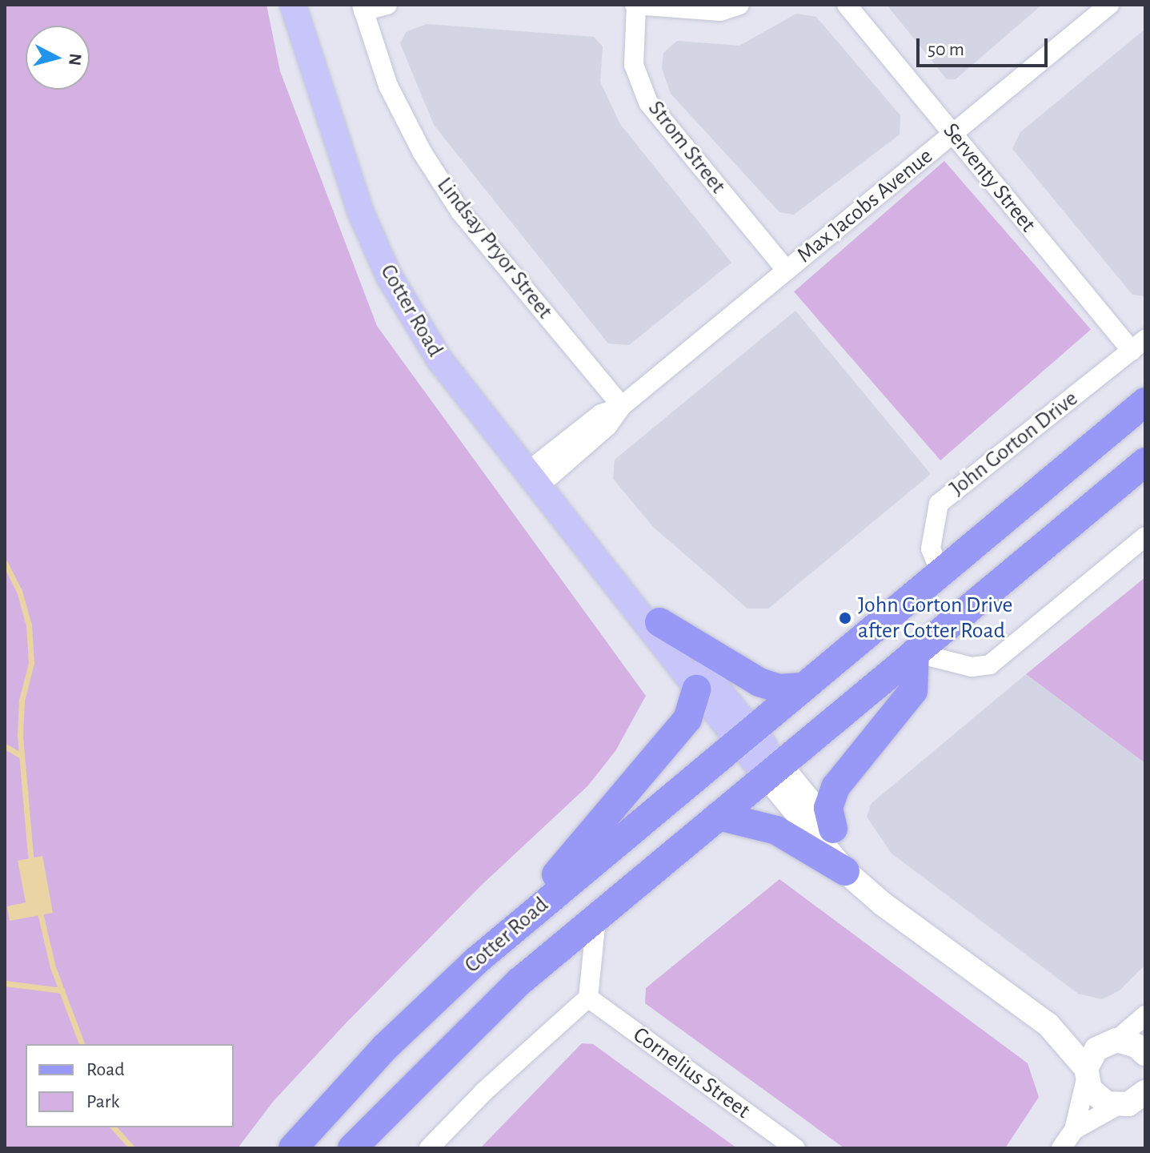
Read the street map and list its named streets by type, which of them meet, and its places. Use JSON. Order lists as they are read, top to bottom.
{
  "streets": {
    "main road": ["Cotter Road"],
    "street": [
      "Strom Street",
      "Serventy Street",
      "Max Jacobs Avenue",
      "Lindsay Pryor Street",
      "John Gorton Drive",
      "Cornelius Street"
    ]
  },
  "crossings": [
    ["Strom Street", "Max Jacobs Avenue"],
    ["Serventy Street", "Max Jacobs Avenue"],
    ["Serventy Street", "John Gorton Drive"],
    ["Max Jacobs Avenue", "Lindsay Pryor Street"],
    ["Max Jacobs Avenue", "Cotter Road"]
  ],
  "places": ["John Gorton Drive after Cotter Road"],
  "legend": ["Road", "Park"],
  "scale_bar": "50 m",
  "north": "right"
}
